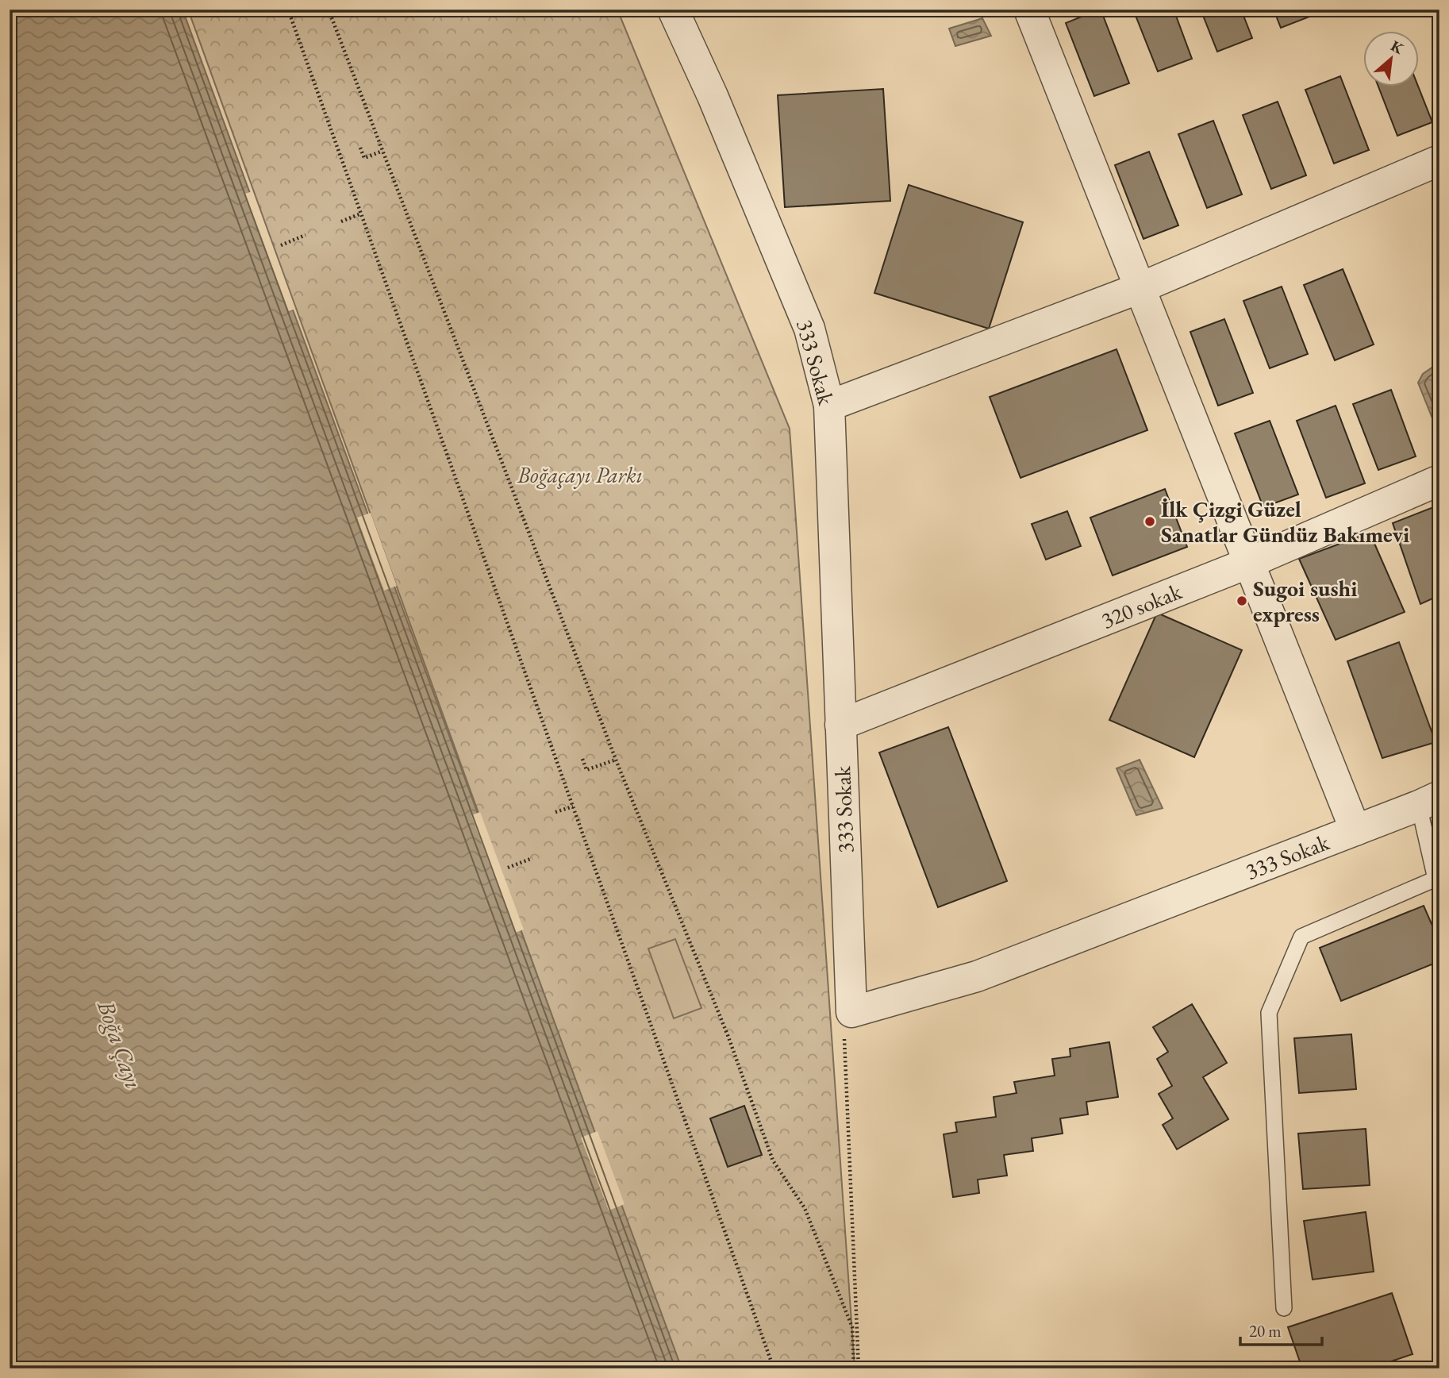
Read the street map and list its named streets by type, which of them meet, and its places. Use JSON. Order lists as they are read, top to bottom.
{
  "streets": {
    "street": ["333 Sokak", "320 sokak"]
  },
  "crossings": [
    ["333 Sokak", "320 sokak"]
  ],
  "water": ["Boğa Çayı"],
  "parks": ["Boğaçayı Parkı"],
  "places": ["İlk Çizgi Güzel Sanatlar Gündüz Bakımevi", "Sugoi sushi express"],
  "scale_bar": "20 m",
  "north": "top right"
}
